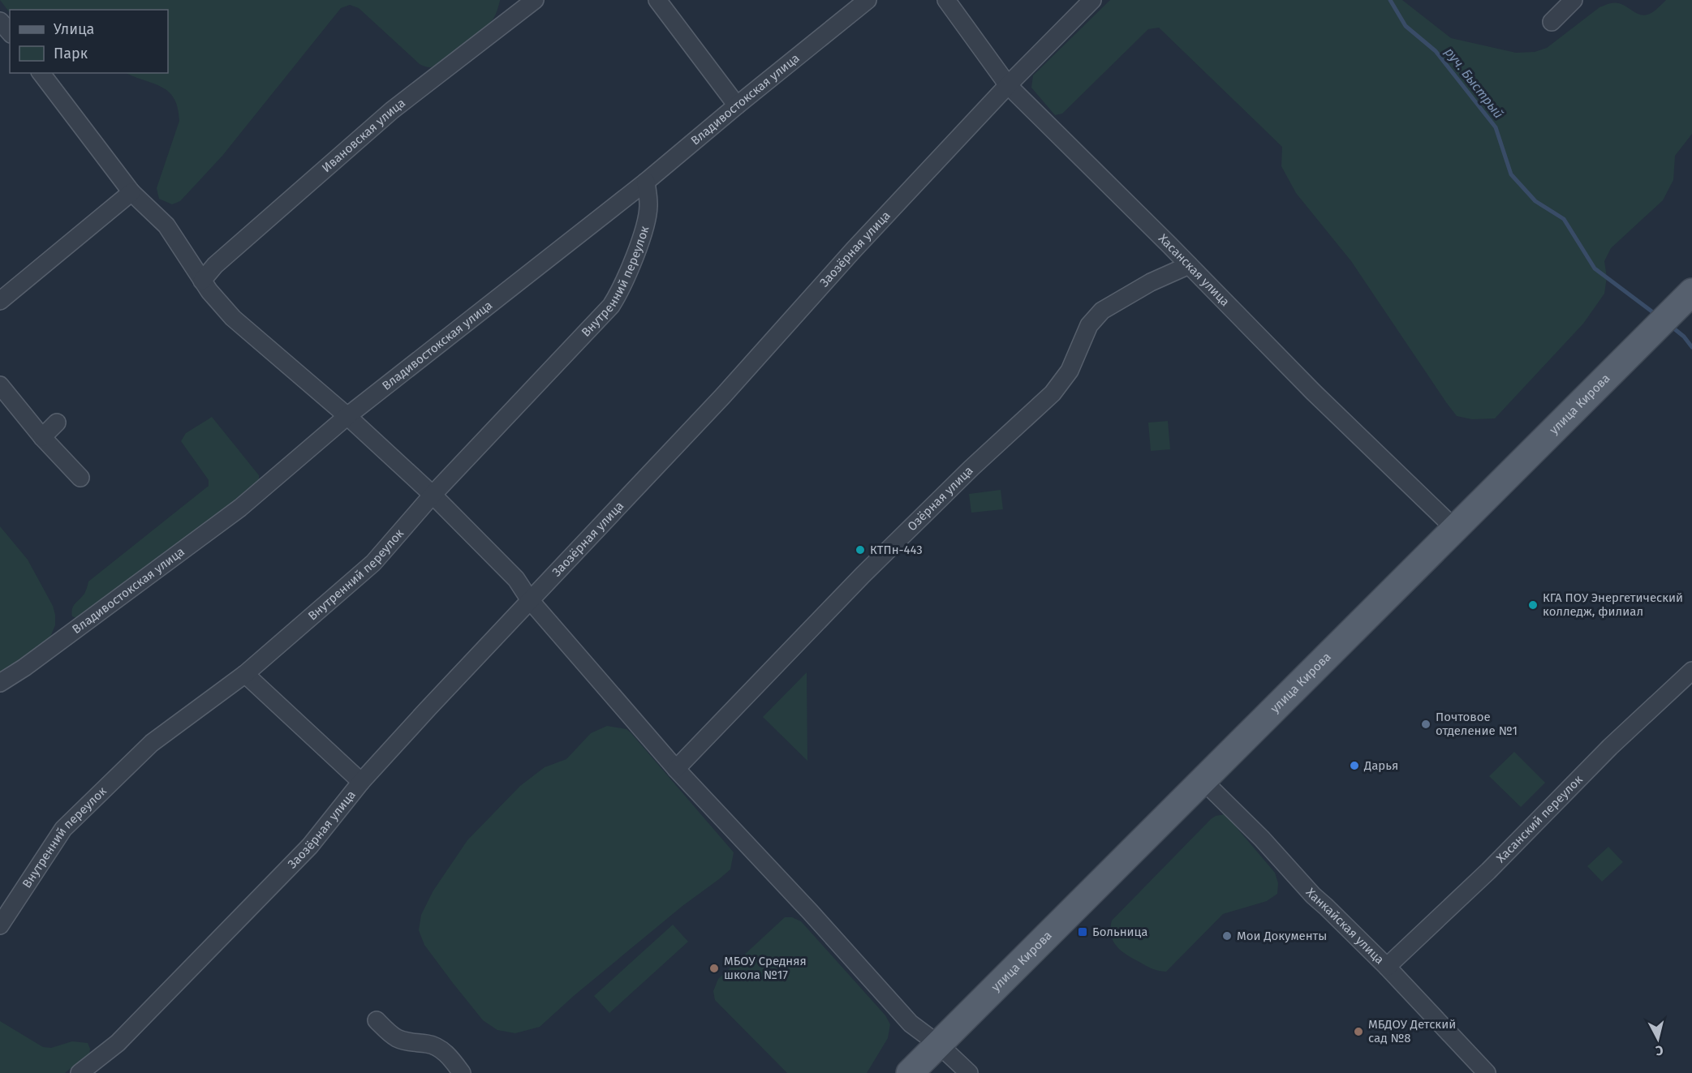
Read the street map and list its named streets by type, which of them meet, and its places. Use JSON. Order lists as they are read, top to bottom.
{
  "streets": {
    "main road": ["улица Кирова"],
    "street": [
      "Владивостокская улица",
      "Ивановская улица",
      "Заозёрная улица",
      "Хасанская улица",
      "Внутренний переулок",
      "Озёрная улица",
      "Хасанский переулок",
      "Ханкайская улица"
    ]
  },
  "crossings": [
    ["Владивостокская улица", "Внутренний переулок"],
    ["Заозёрная улица", "Хасанская улица"],
    ["Хасанская улица", "улица Кирова"],
    ["Хасанская улица", "Озёрная улица"],
    ["улица Кирова", "Ханкайская улица"],
    ["Хасанский переулок", "Ханкайская улица"]
  ],
  "water": ["руч. Быстрый"],
  "places": {
    "other": [
      "КТПн-443",
      "КГА ПОУ Энергетический колледж, филиал",
      "Почтовое отделение №1",
      "Дарья",
      "Мои Документы",
      "МБОУ Средняя школа №17",
      "МБДОУ Детский сад №8"
    ],
    "transit": ["Больница"]
  },
  "legend": ["Улица", "Парк"],
  "north": "bottom"
}
